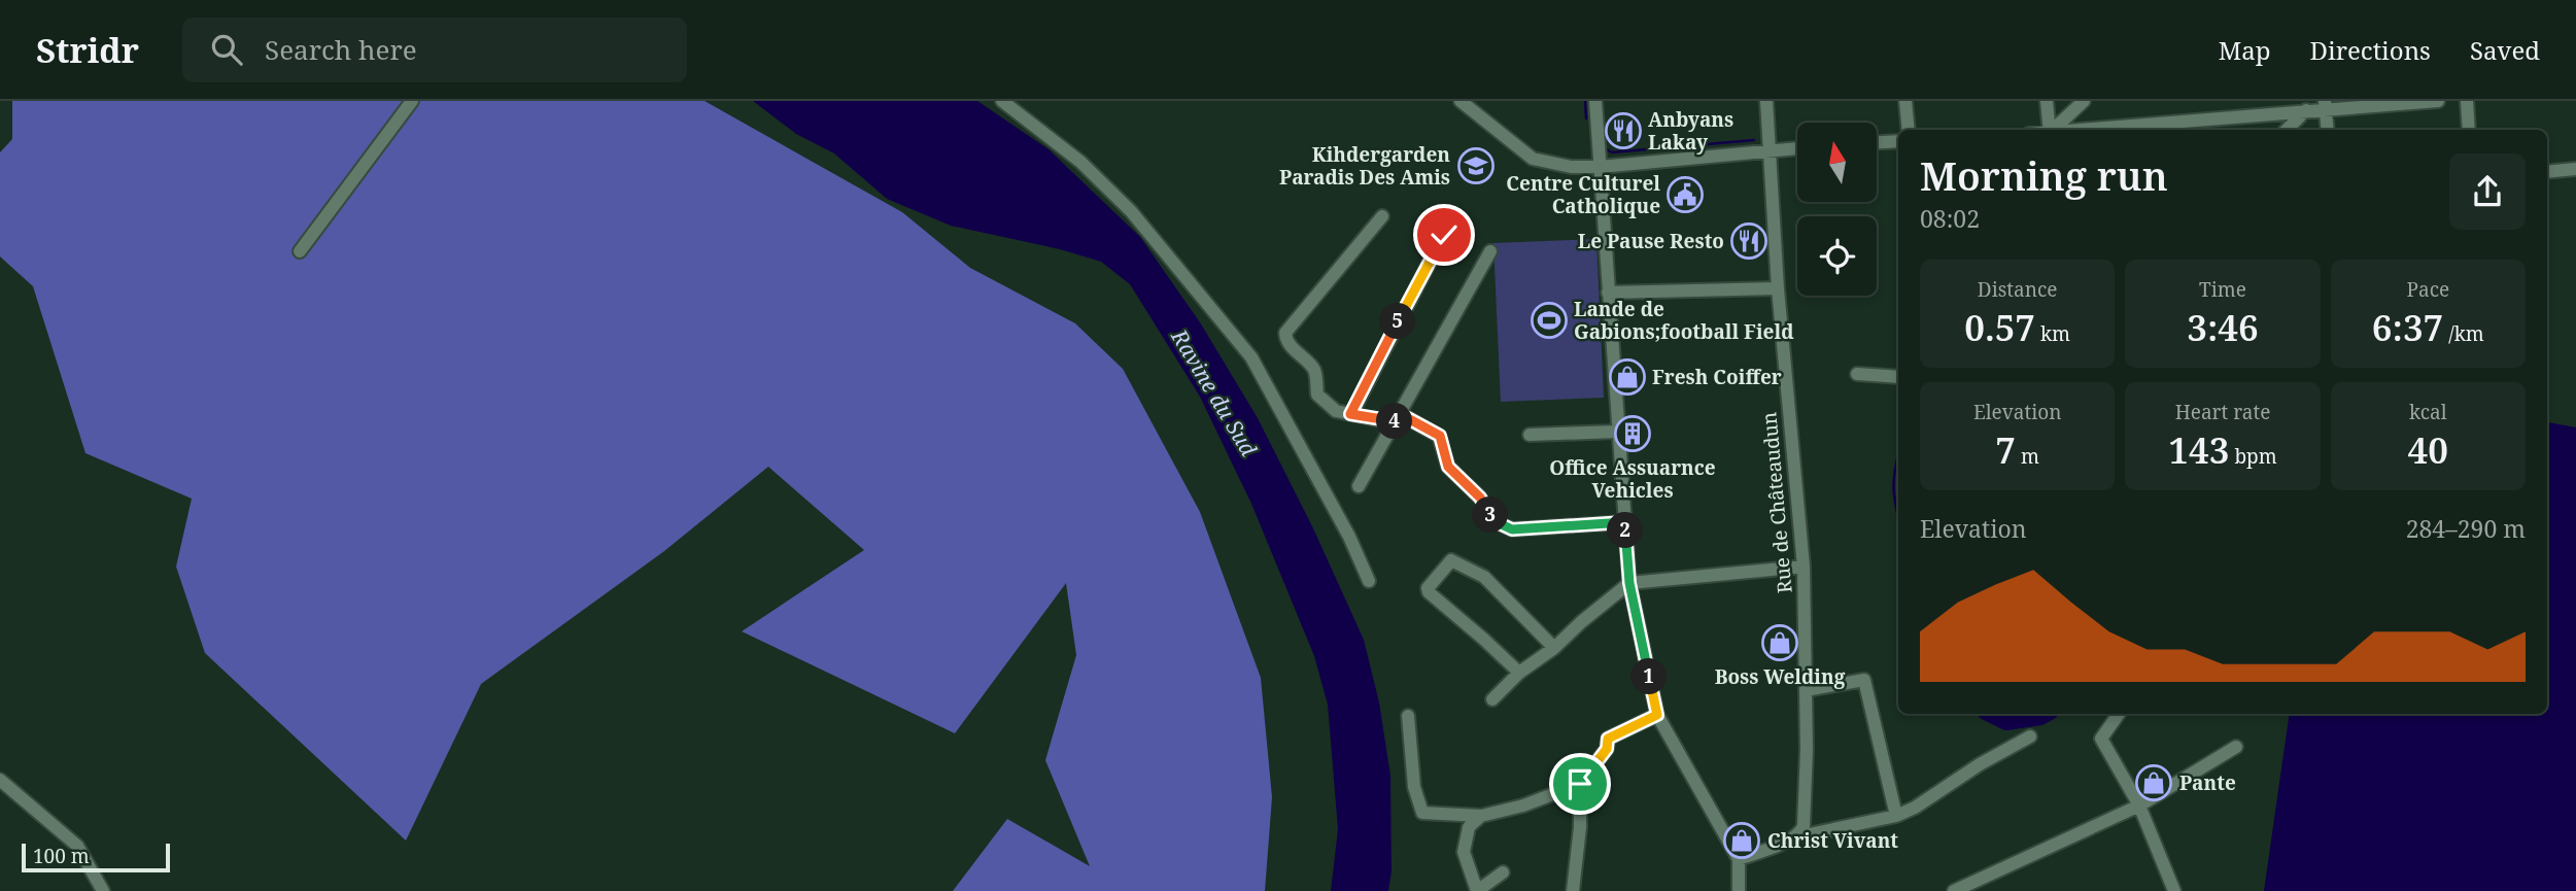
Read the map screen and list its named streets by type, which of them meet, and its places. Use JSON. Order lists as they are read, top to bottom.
{
  "streets": {
    "street": ["Rue de Châteaudun"]
  },
  "water": ["Ravine du Sud"],
  "places": {
    "restaurant": ["Anbyans Lakay", "Le Pause Resto"],
    "school or university": ["Kihdergarden Paradis Des Amis"],
    "public building": ["Centre Culturel Catholique"],
    "sports": ["Lande de Gabions;football Field"],
    "shop": [
      "Fresh Coiffer",
      "Boss Welding",
      "Pante",
      "Christ Vivant"
    ],
    "building": ["Office Assuarnce Vehicles"]
  },
  "scale_bar": "100 m",
  "north": "top",
  "page": {
    "header": "Stridr",
    "search": "Search here",
    "nav": ["Map", "Directions", "Saved"],
    "heading": ["Morning run", "08:02"],
    "stats": [
      ["Distance", "0.57 km"],
      ["Time", "3:46"],
      ["Pace", "6:37 /km"],
      ["Elevation", "7 m"],
      ["Heart rate", "143 bpm"],
      ["kcal", "40"]
    ],
    "pins": [
      "5",
      "4",
      "3",
      "2",
      "1"
    ],
    "chart": ["Elevation", "284–290 m"],
    "scale": "100 m"
  }
}
